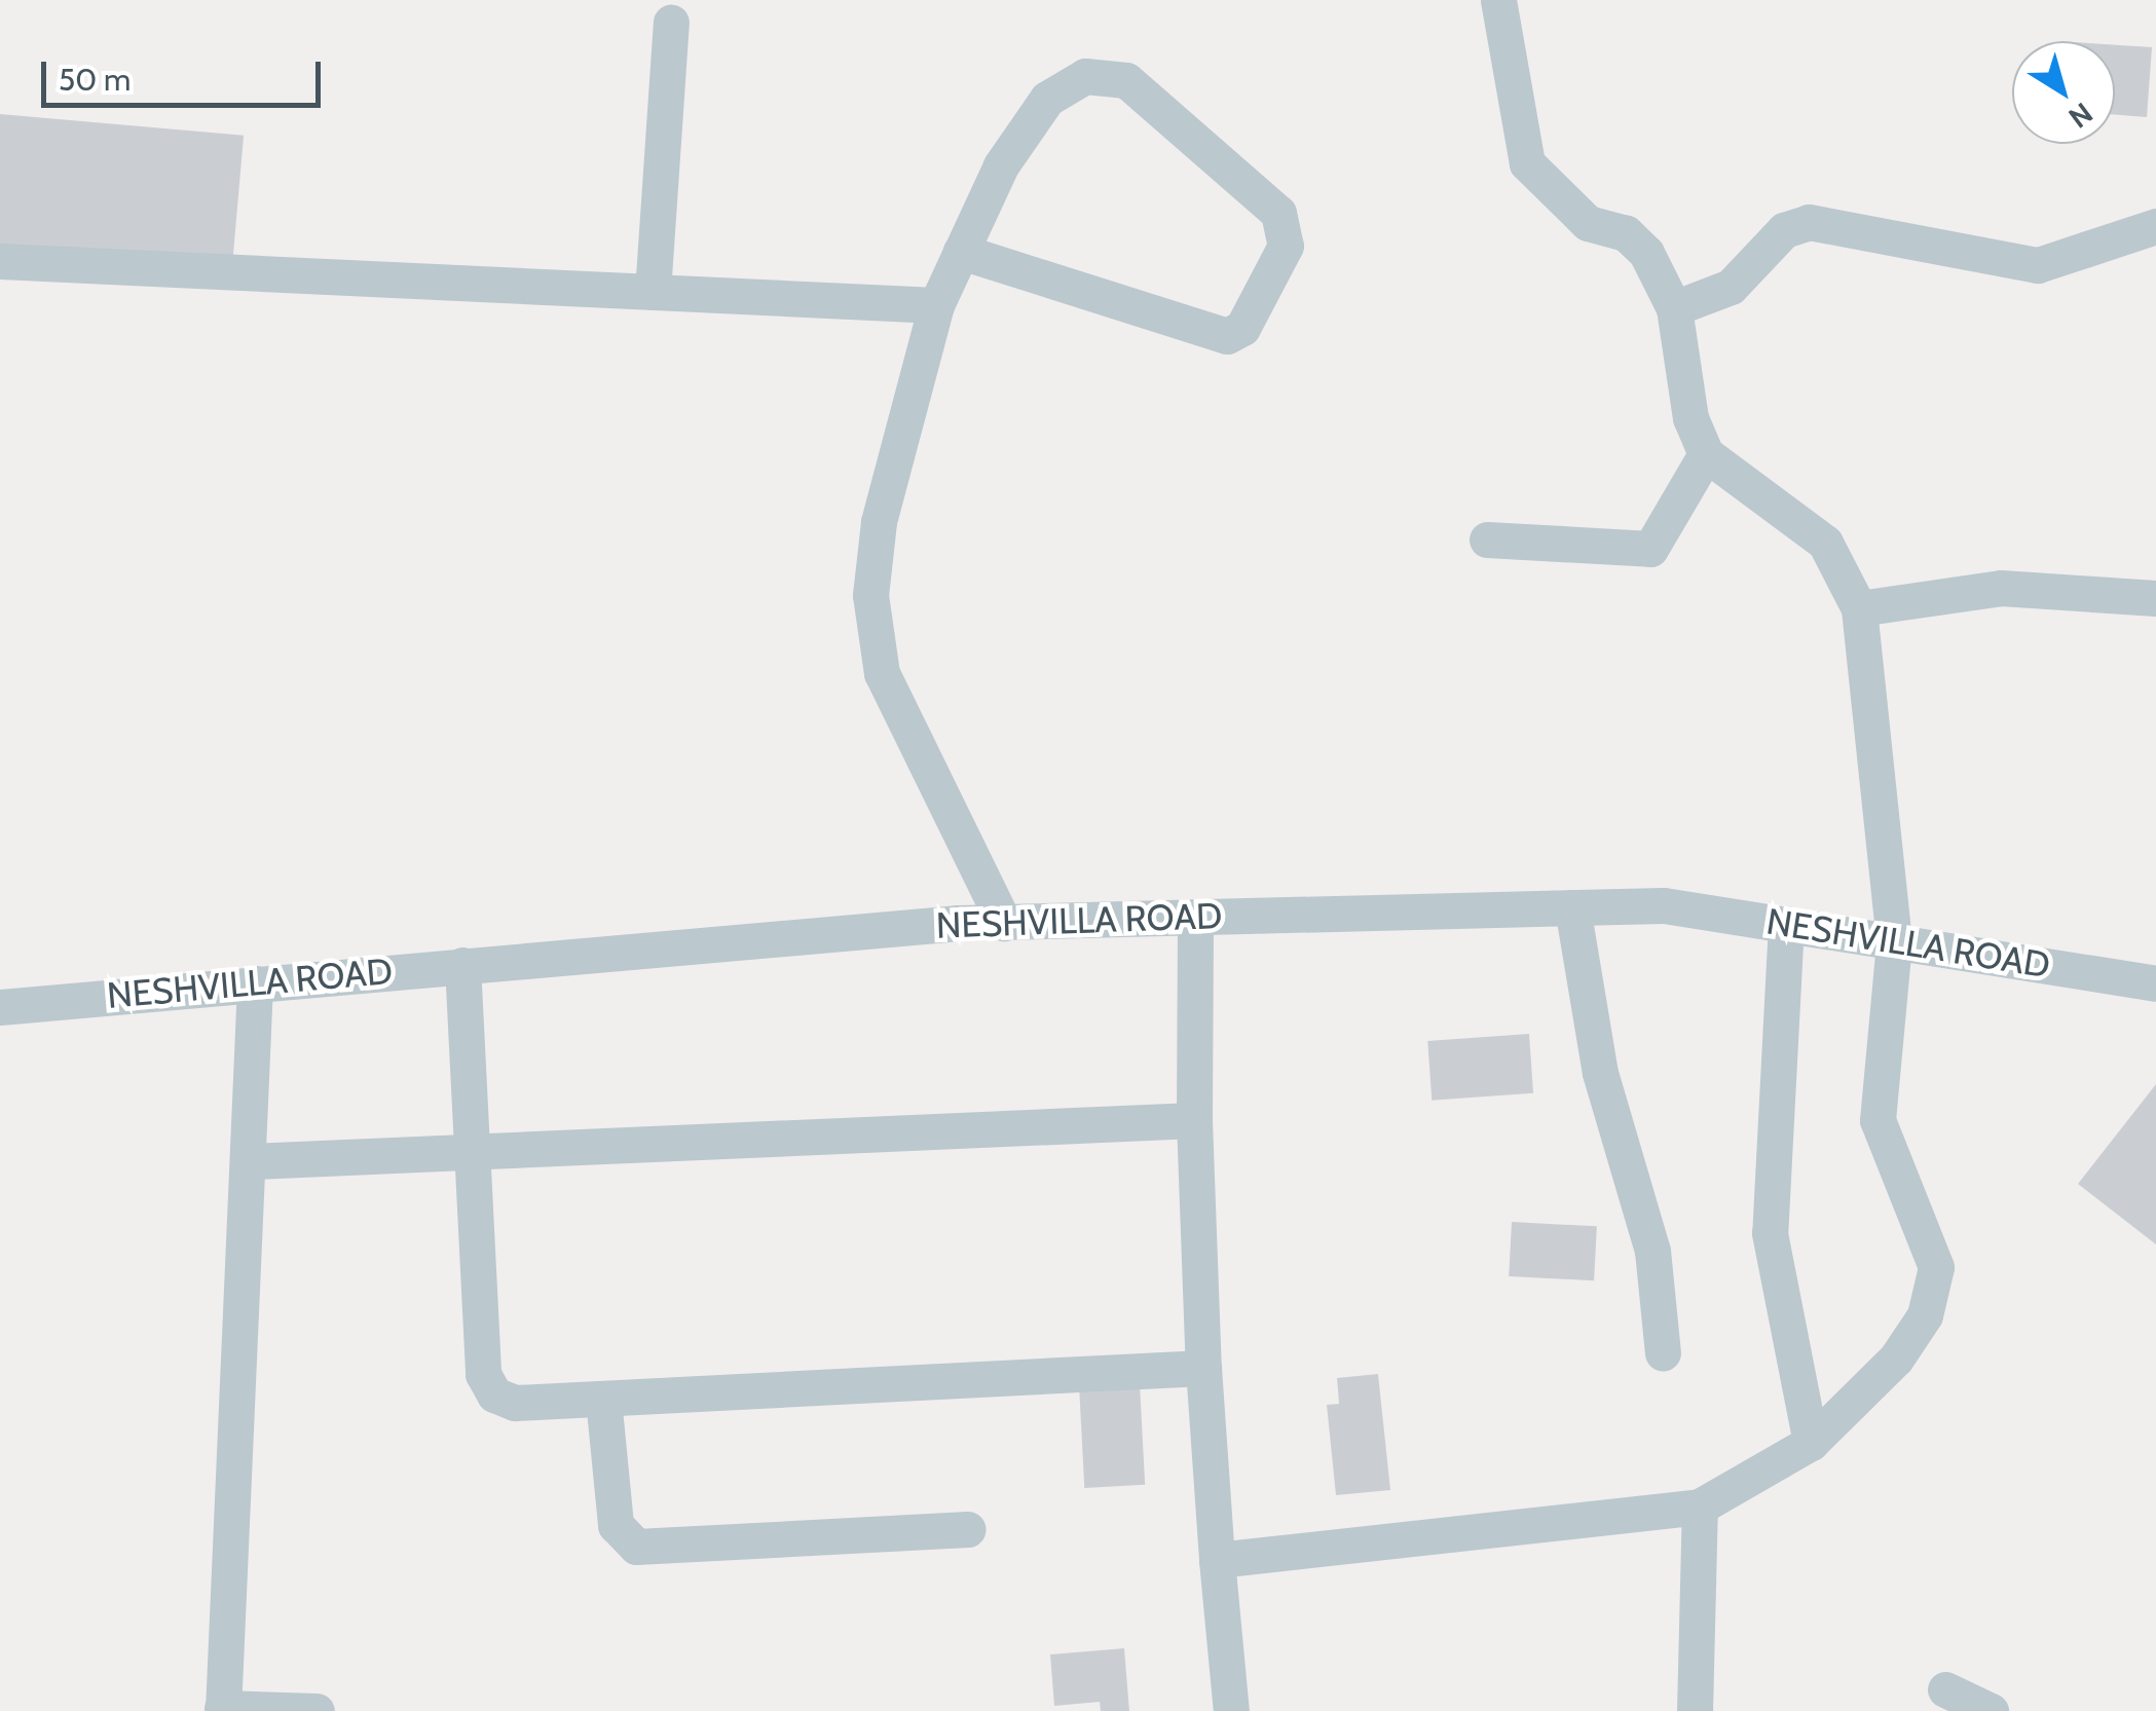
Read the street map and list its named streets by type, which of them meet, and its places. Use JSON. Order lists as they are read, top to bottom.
{
  "streets": {
    "street": ["NESHVILLA ROAD"]
  },
  "scale_bar": "50 m",
  "north": "bottom right"
}
